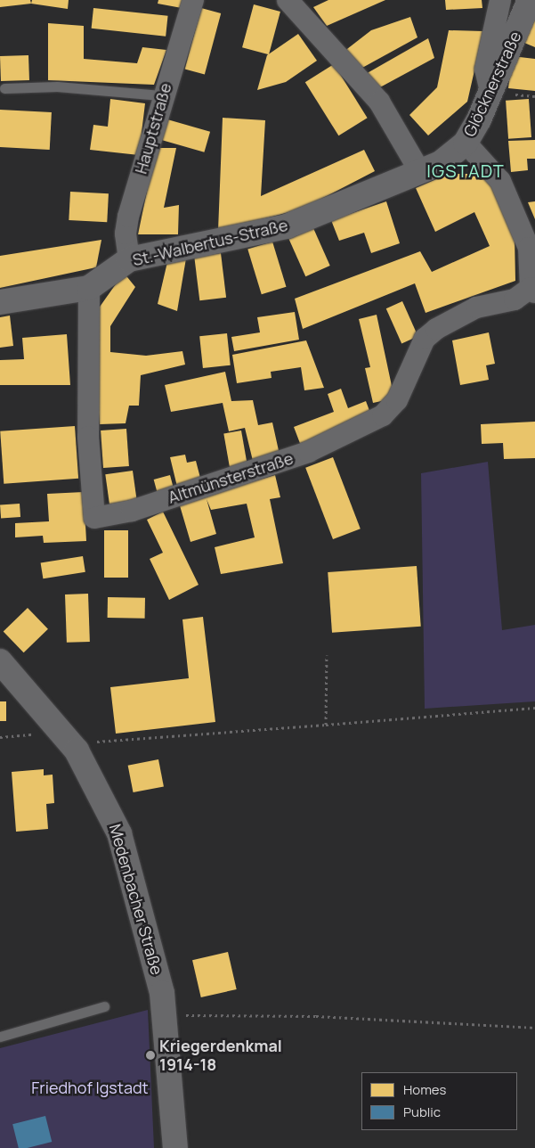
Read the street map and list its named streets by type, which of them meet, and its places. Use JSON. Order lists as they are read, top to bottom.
{
  "streets": {
    "main road": ["Glöcknerstraße", "St.-Walbertus-Straße", "Medenbacher Straße"],
    "street": ["Hauptstraße", "Altmünsterstraße"]
  },
  "crossings": [
    ["Glöcknerstraße", "St.-Walbertus-Straße"],
    ["Hauptstraße", "St.-Walbertus-Straße"],
    ["St.-Walbertus-Straße", "Altmünsterstraße"]
  ],
  "districts": ["IGSTADT"],
  "parks": ["Friedhof Igstadt"],
  "places": ["Kriegerdenkmal 1914-18"],
  "legend": ["Homes", "Public"]
}
